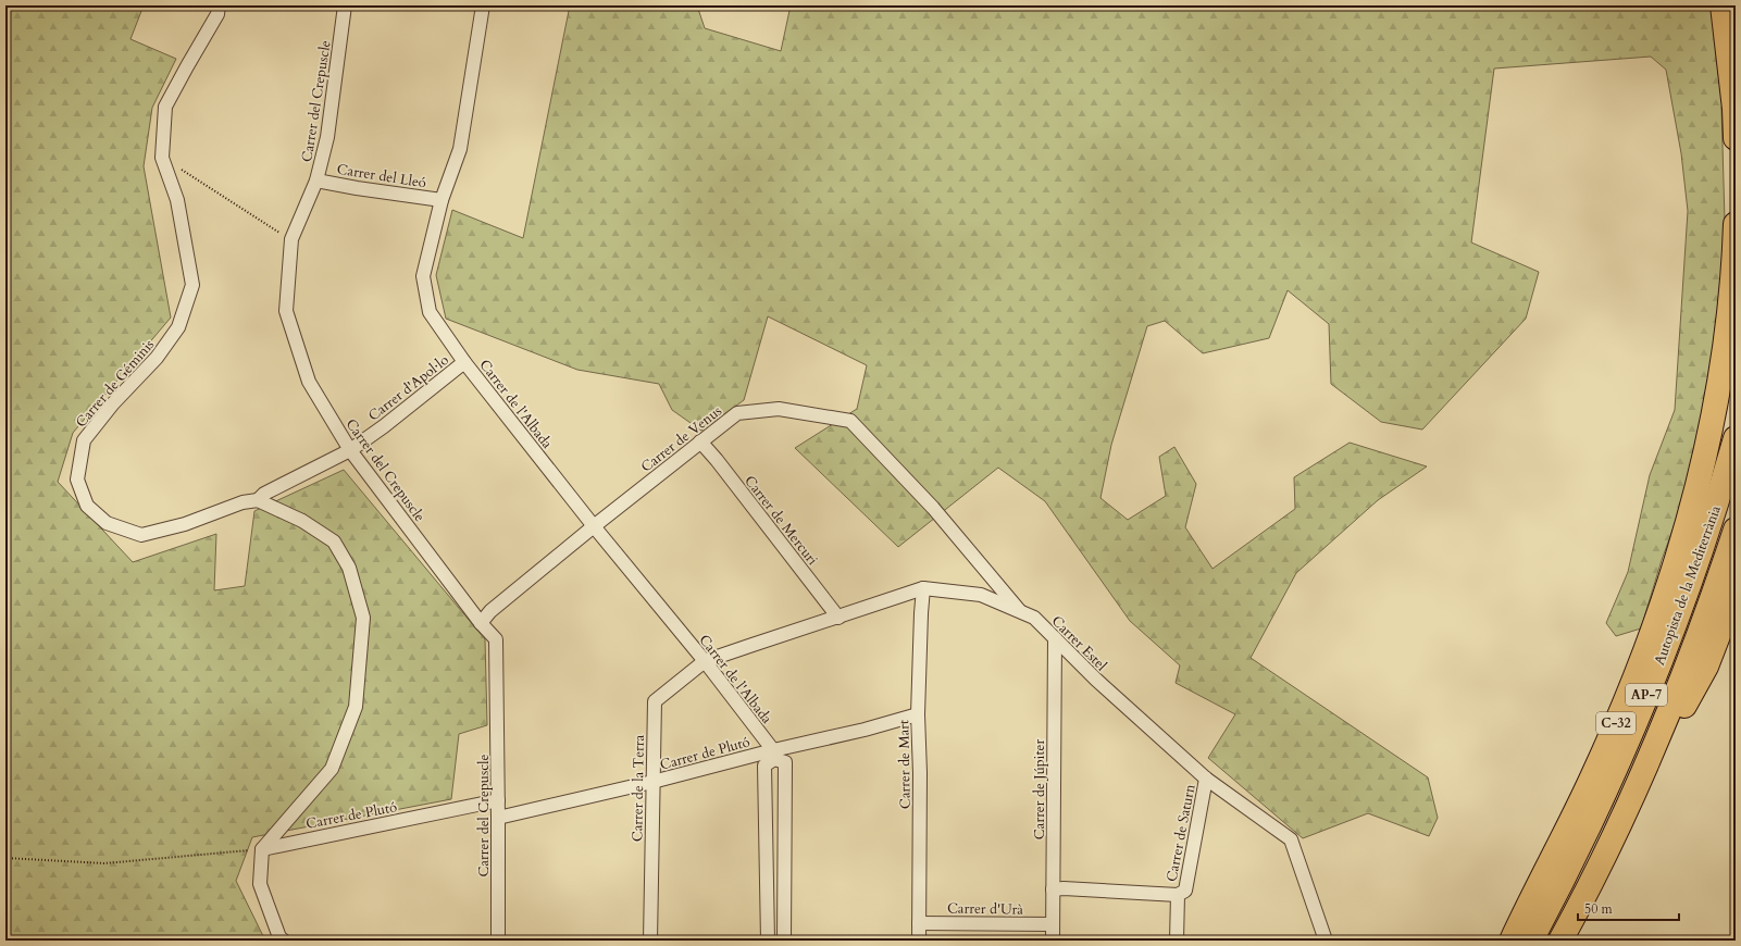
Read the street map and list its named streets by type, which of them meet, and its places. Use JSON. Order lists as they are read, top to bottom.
{
  "streets": {
    "highway": ["Autopista de la Mediterrània", "AP-7", "C-32"],
    "street": [
      "Carrer del Crepuscle",
      "Carrer del Lleó",
      "Carrer de Géminis",
      "Carrer d'Apol·lo",
      "Carrer de l'Albada",
      "Carrer de Venus",
      "Carrer de Mercuri",
      "Carrer Estel",
      "Carrer de Plutó",
      "Carrer de Mart",
      "Carrer de la Terra",
      "Carrer de Júpiter",
      "Carrer de Saturn",
      "Carrer d'Urà"
    ]
  },
  "crossings": [
    ["Carrer del Crepuscle", "Carrer del Lleó"],
    ["Carrer del Crepuscle", "Carrer d'Apol·lo"],
    ["Carrer del Crepuscle", "Carrer de Venus"],
    ["Carrer del Crepuscle", "Carrer de Plutó"],
    ["Carrer del Lleó", "Carrer de l'Albada"],
    ["Carrer de Géminis", "Carrer d'Apol·lo"],
    ["Carrer d'Apol·lo", "Carrer de l'Albada"],
    ["Carrer de l'Albada", "Carrer de Venus"],
    ["Carrer de l'Albada", "Carrer Estel"],
    ["Carrer de l'Albada", "Carrer de Plutó"],
    ["Carrer de l'Albada", "Carrer de la Terra"],
    ["Carrer de Venus", "Carrer de Mercuri"],
    ["Carrer de Venus", "Carrer Estel"],
    ["Carrer de Mercuri", "Carrer Estel"],
    ["Carrer Estel", "Carrer de Mart"],
    ["Carrer Estel", "Carrer de la Terra"],
    ["Carrer Estel", "Carrer de Júpiter"],
    ["Carrer Estel", "Carrer de Saturn"],
    ["Carrer de Plutó", "Carrer de Mart"],
    ["Carrer de Plutó", "Carrer de la Terra"],
    ["Carrer de Mart", "Carrer d'Urà"],
    ["Carrer de Júpiter", "Carrer d'Urà"]
  ],
  "scale_bar": "50 m"
}
